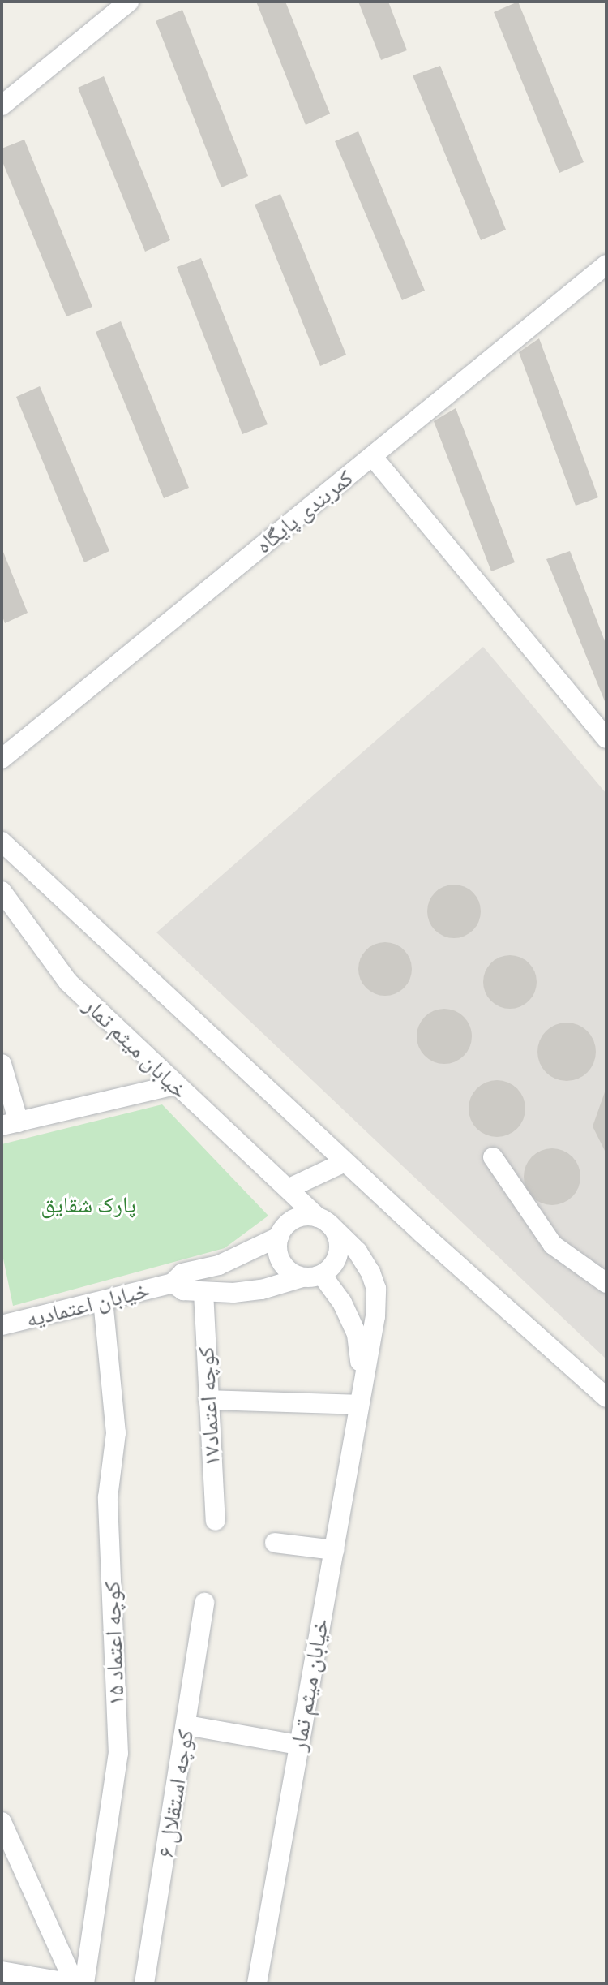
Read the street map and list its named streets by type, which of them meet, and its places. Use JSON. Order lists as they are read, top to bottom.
{
  "streets": {
    "street": [
      "کمربندی پایگاه",
      "خیابان میثم تمار",
      "خیابان اعتمادیه",
      "کوچه اعتماد۱۷",
      "کوچه اعتماد ۱۵",
      "کوچه استقلال ۶"
    ]
  },
  "crossings": [
    ["خیابان میثم تمار", "خیابان اعتمادیه"],
    ["خیابان اعتمادیه", "کوچه اعتماد۱۷"],
    ["خیابان اعتمادیه", "کوچه اعتماد ۱۵"]
  ],
  "parks": ["پارک شقایق"]
}
